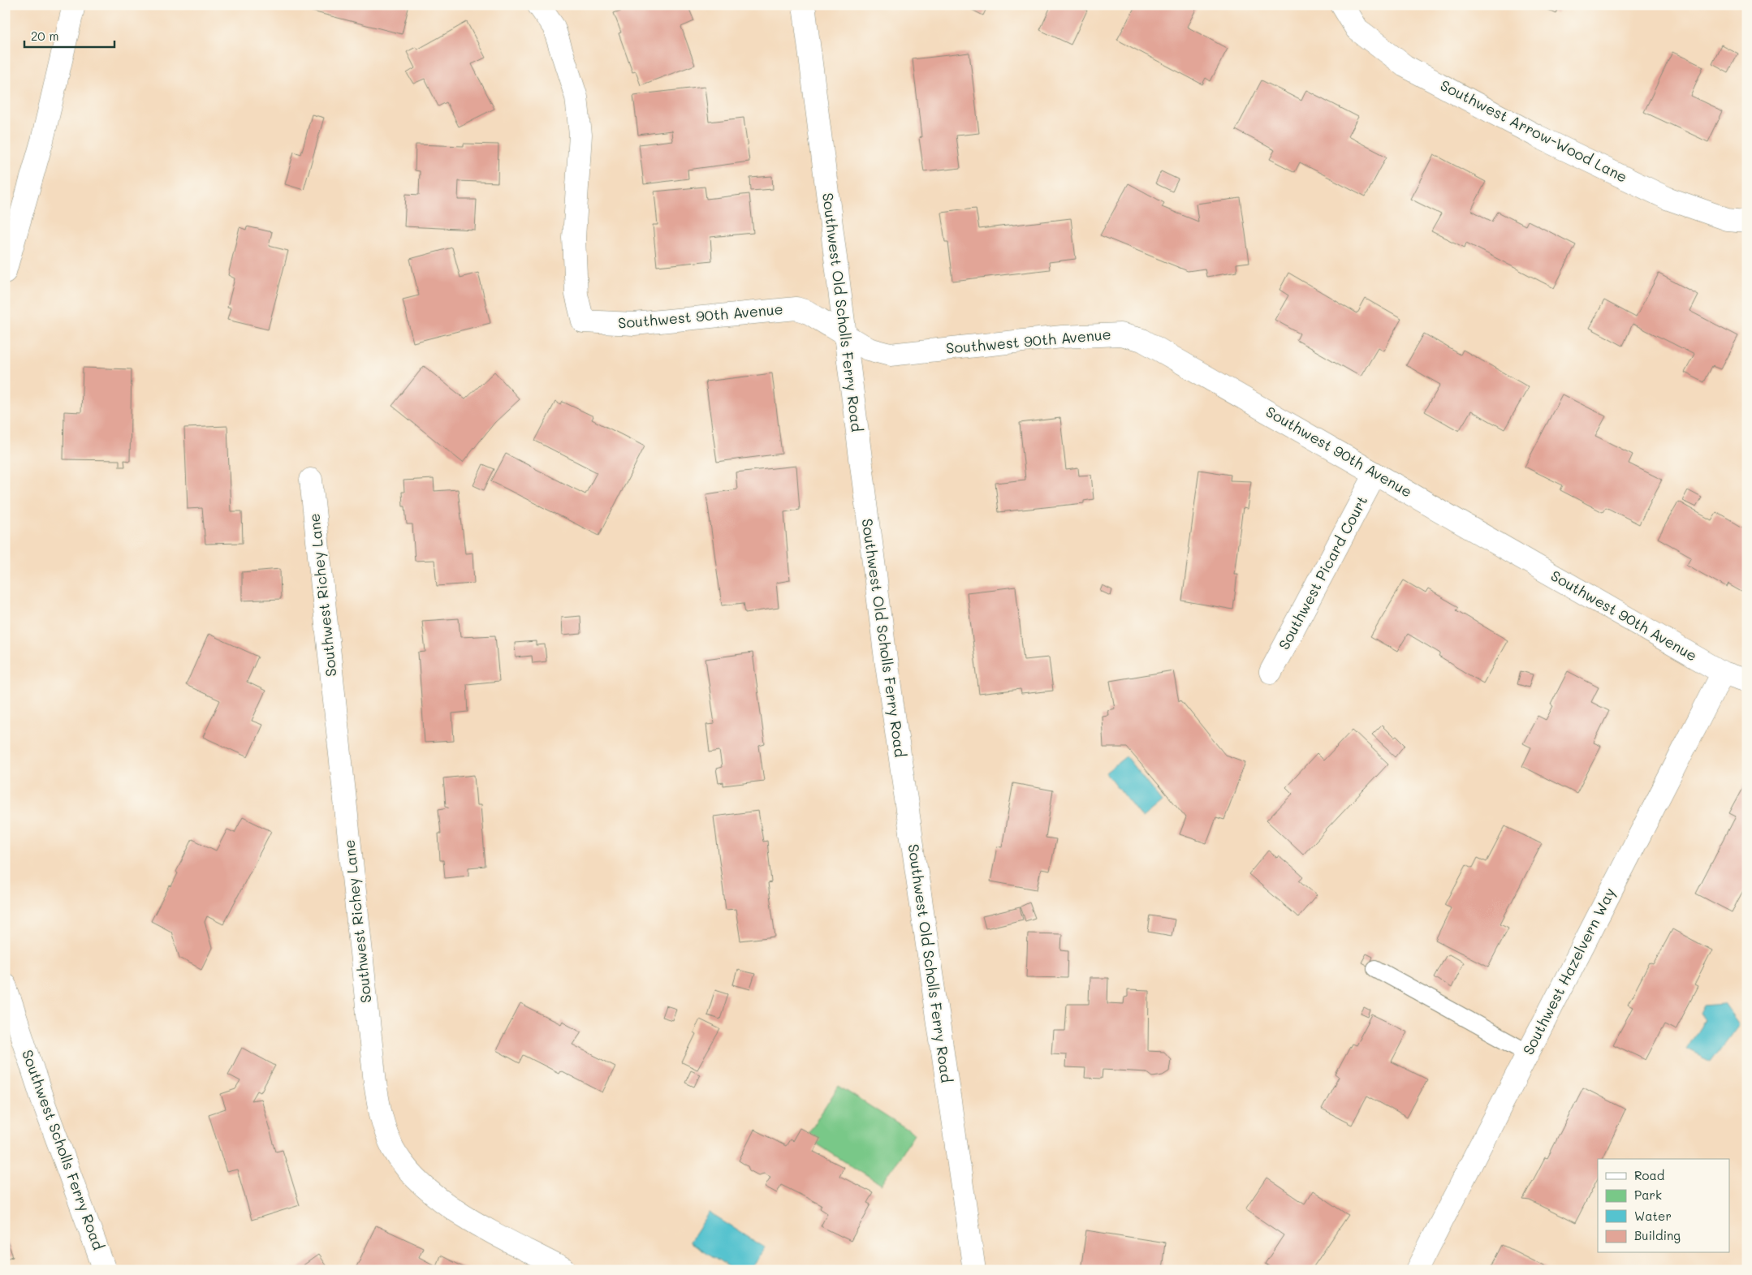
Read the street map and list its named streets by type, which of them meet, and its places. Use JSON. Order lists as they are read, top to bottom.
{
  "streets": {
    "street": [
      "Southwest Arrow-Wood Lane",
      "Southwest Old Scholls Ferry Road",
      "Southwest 90th Avenue",
      "Southwest Picard Court",
      "Southwest Richey Lane",
      "Southwest Hazelvern Way",
      "Southwest Scholls Ferry Road"
    ]
  },
  "crossings": [
    ["Southwest Old Scholls Ferry Road", "Southwest 90th Avenue"],
    ["Southwest 90th Avenue", "Southwest Picard Court"],
    ["Southwest 90th Avenue", "Southwest Hazelvern Way"]
  ],
  "legend": [
    "Road",
    "Park",
    "Water",
    "Building"
  ],
  "scale_bar": "20 m"
}
